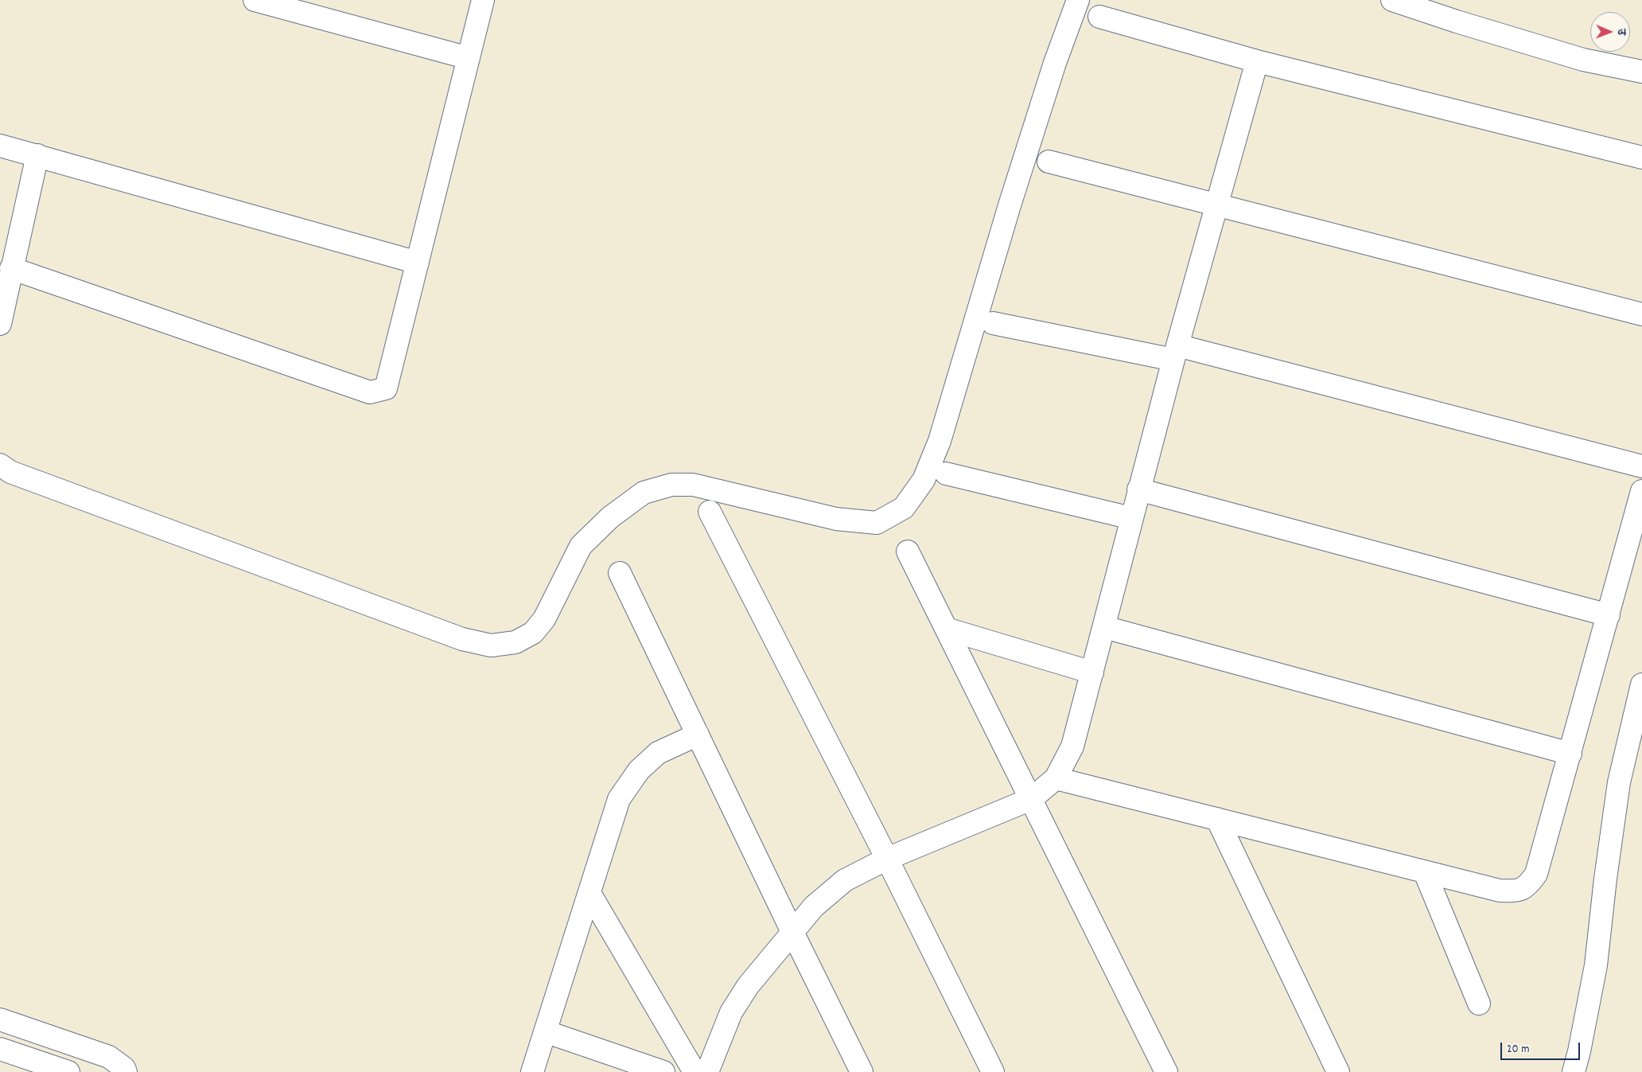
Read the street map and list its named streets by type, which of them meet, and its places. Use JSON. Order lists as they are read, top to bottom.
{
  "scale_bar": "20 m",
  "north": "right"
}
